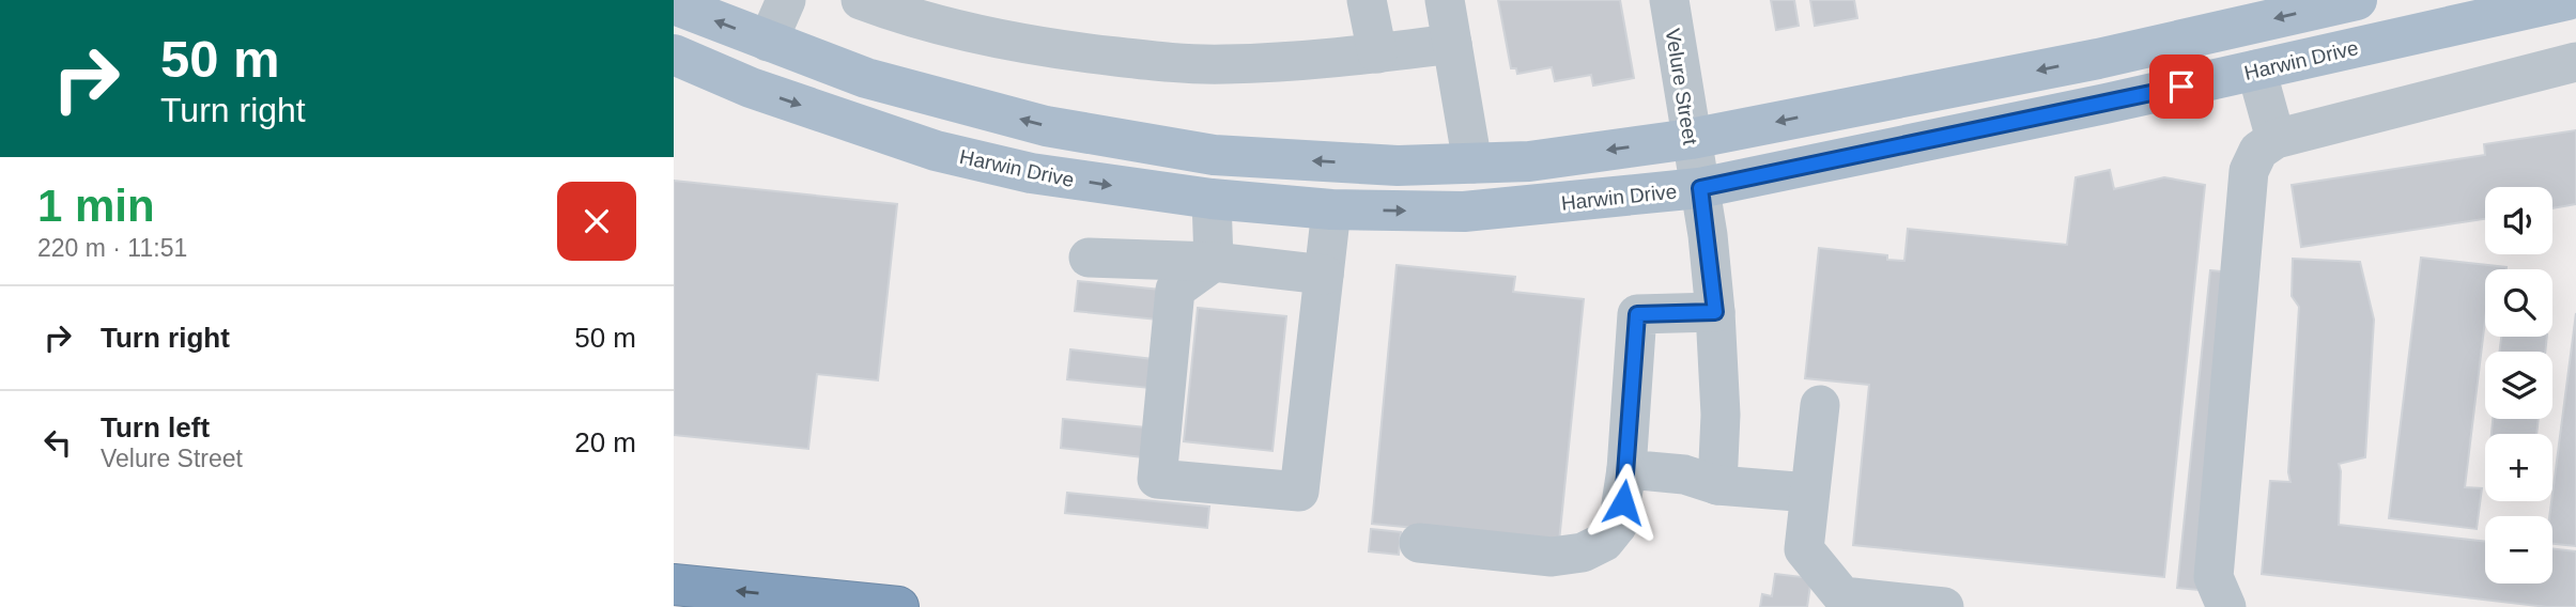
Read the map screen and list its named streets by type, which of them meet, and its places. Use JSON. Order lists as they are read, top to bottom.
{
  "streets": {
    "main road": ["Harwin Drive"],
    "street": ["Velure Street"]
  },
  "crossings": [
    ["Harwin Drive", "Velure Street"]
  ],
  "page": {
    "turn": ["50 m", "Turn right"],
    "heading": ["1 min", "220 m · 11:51"],
    "map_buttons": ["+", "−"],
    "list": [
      {
        "name": "Turn right",
        "value": "50 m"
      },
      {
        "name": "Turn left",
        "note": "Velure Street",
        "value": "20 m"
      }
    ]
  }
}
